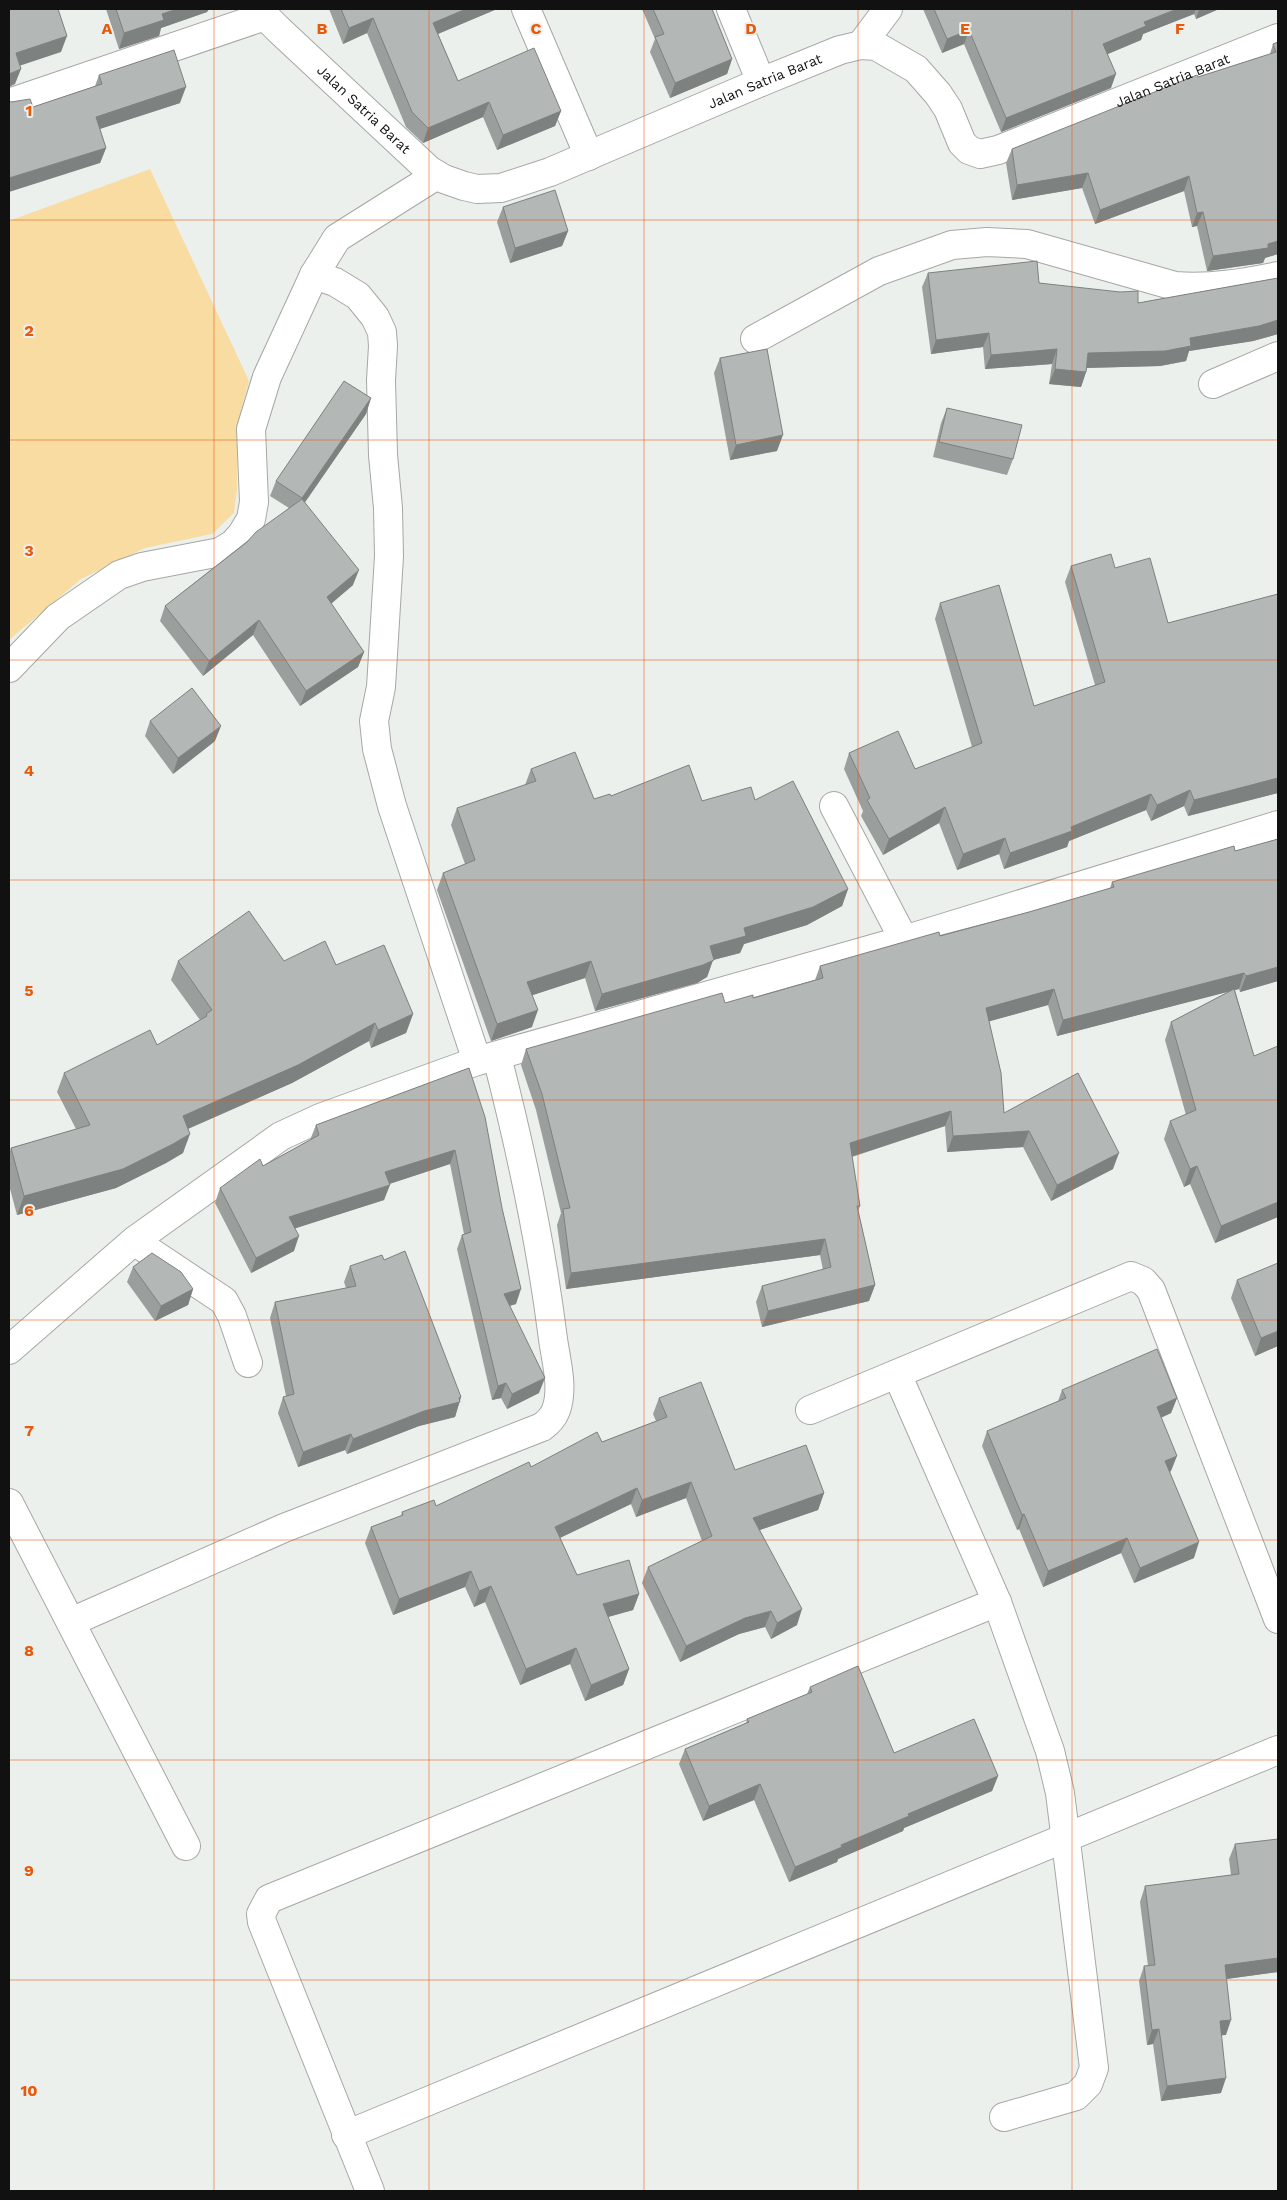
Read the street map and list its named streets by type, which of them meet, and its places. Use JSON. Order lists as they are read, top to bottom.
{
  "streets": {
    "street": ["Jalan Satria Barat"]
  },
  "grid": {
    "columns": [
      "A",
      "B",
      "C",
      "D",
      "E",
      "F"
    ],
    "rows": [
      "1",
      "2",
      "3",
      "4",
      "5",
      "6",
      "7",
      "8",
      "9",
      "10"
    ]
  }
}
